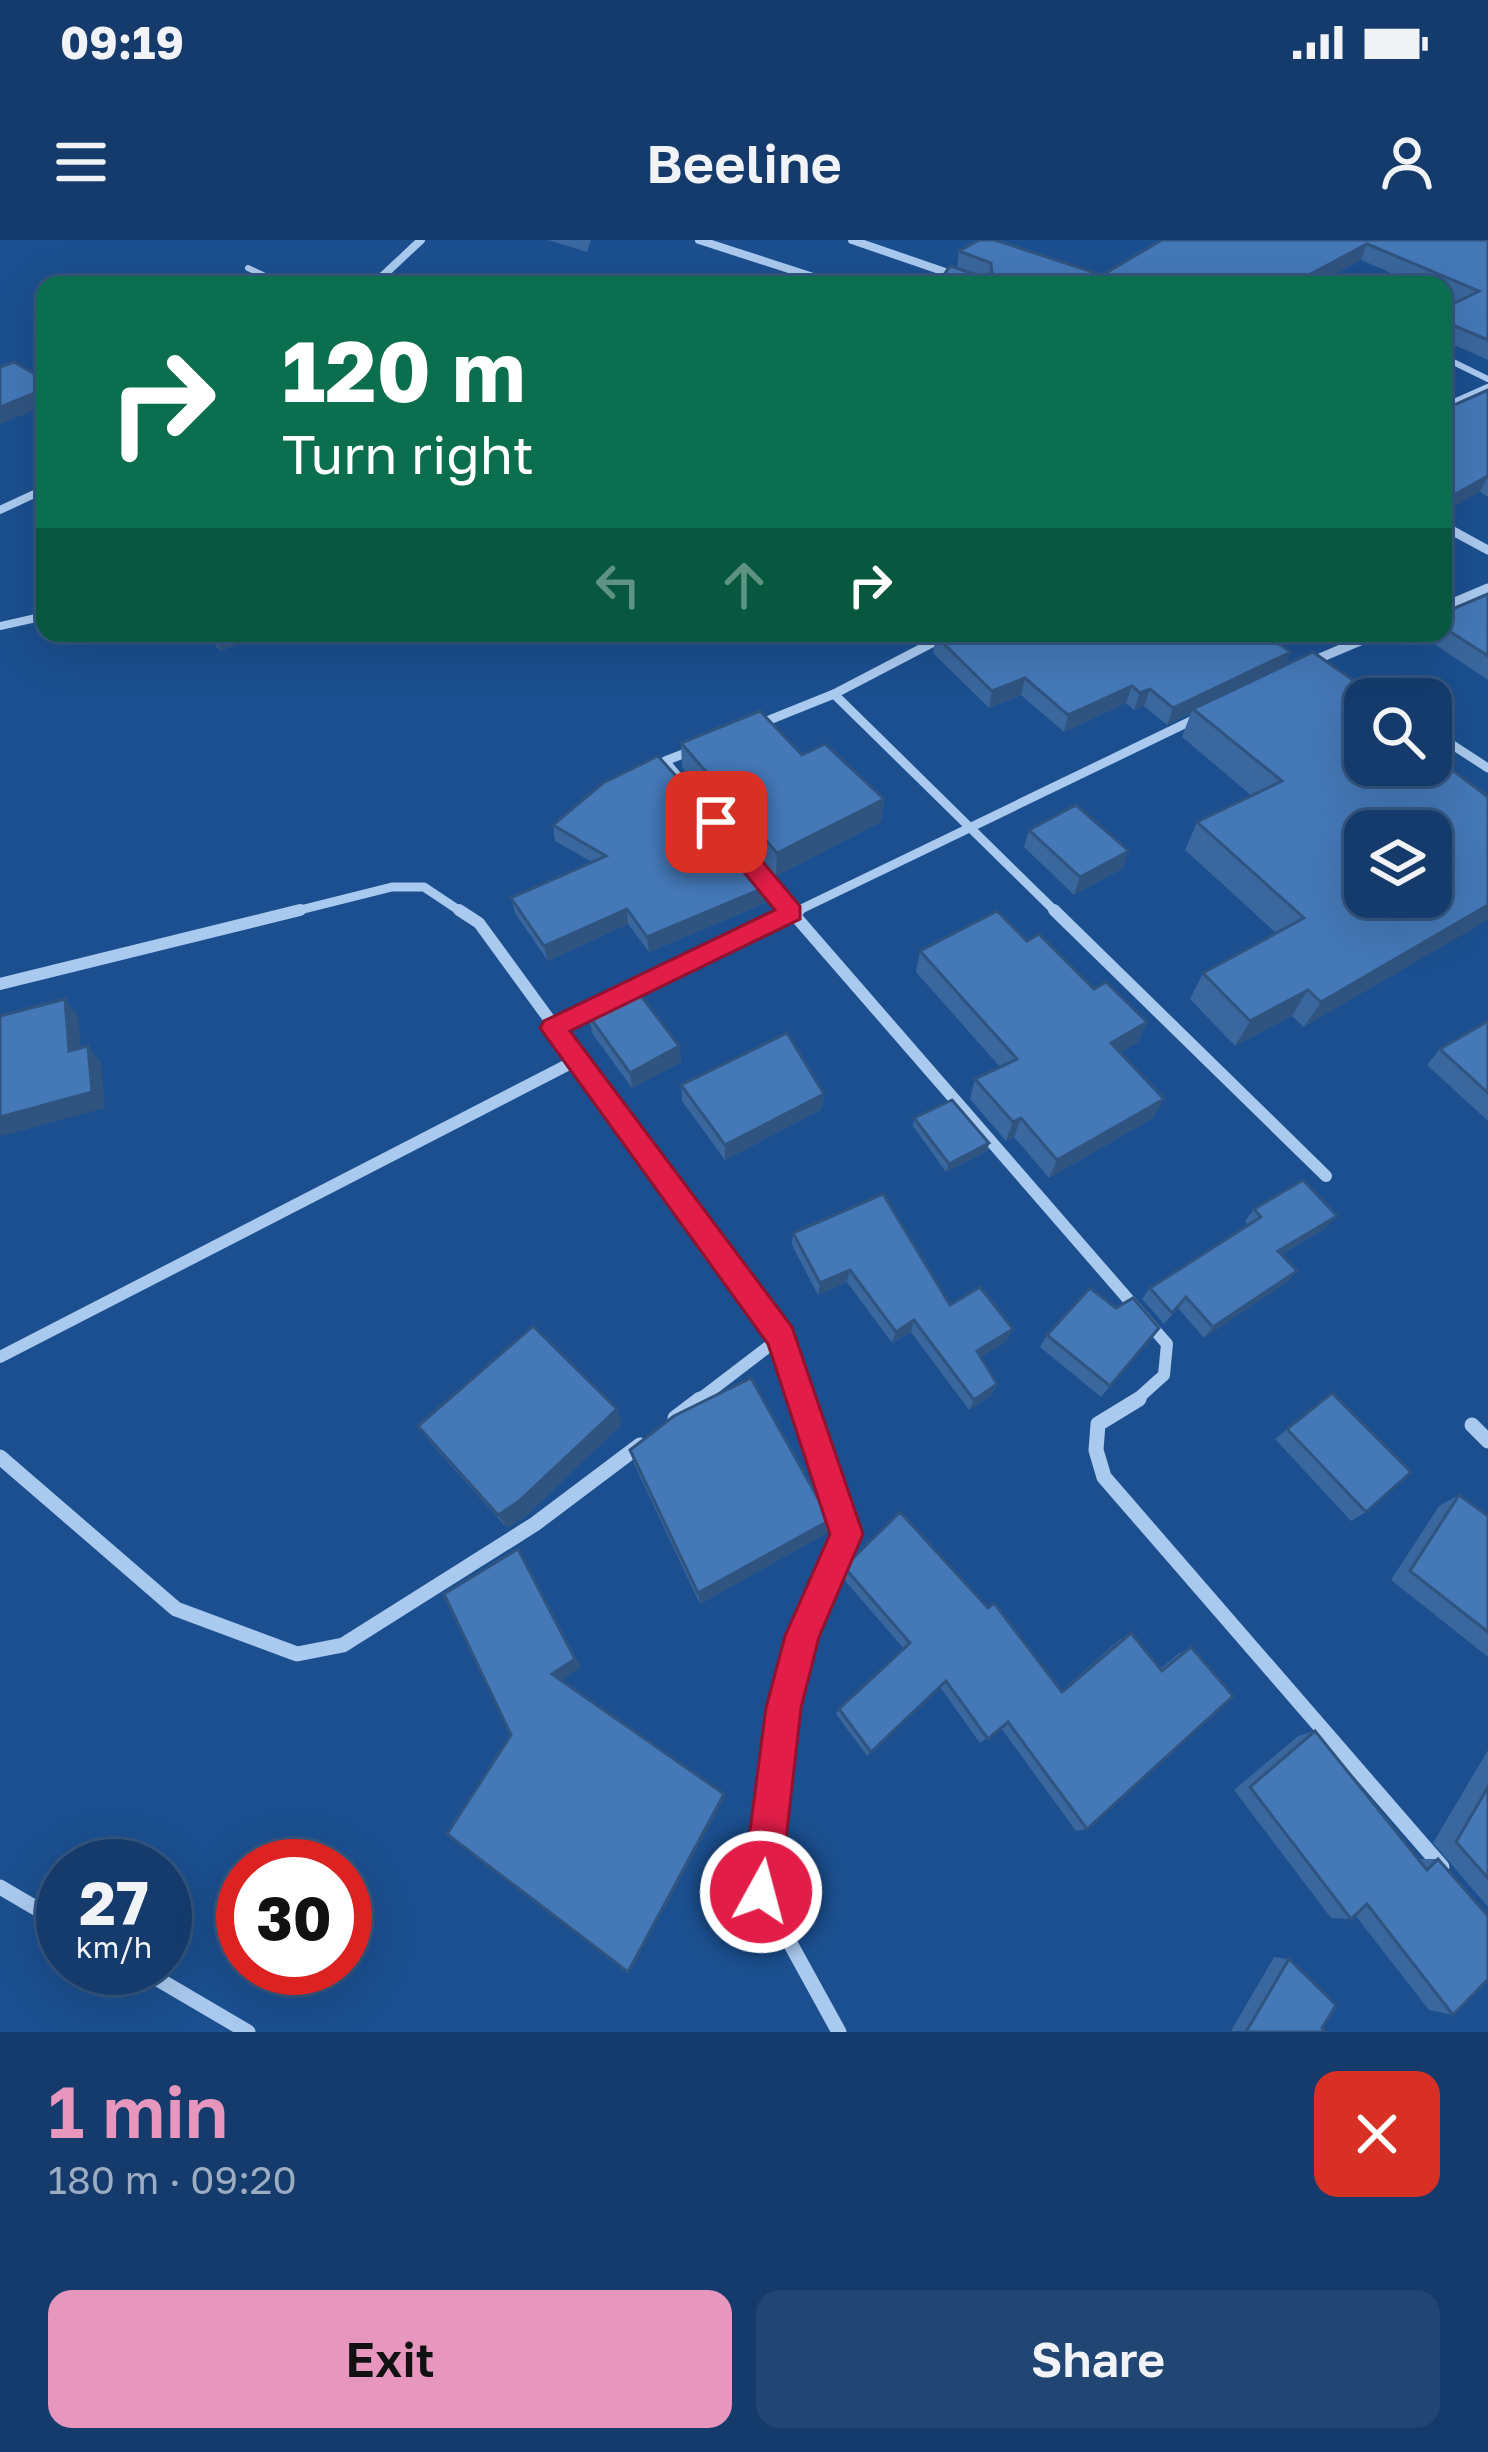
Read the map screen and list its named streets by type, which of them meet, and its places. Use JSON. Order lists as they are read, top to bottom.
{
  "page": {
    "status": "09:19",
    "header": "Beeline",
    "turn": ["120 m", "Turn right"],
    "speed": "27 km/h",
    "limit": "30",
    "heading": ["1 min", "180 m · 09:20"],
    "buttons": ["Exit", "Share"]
  }
}
